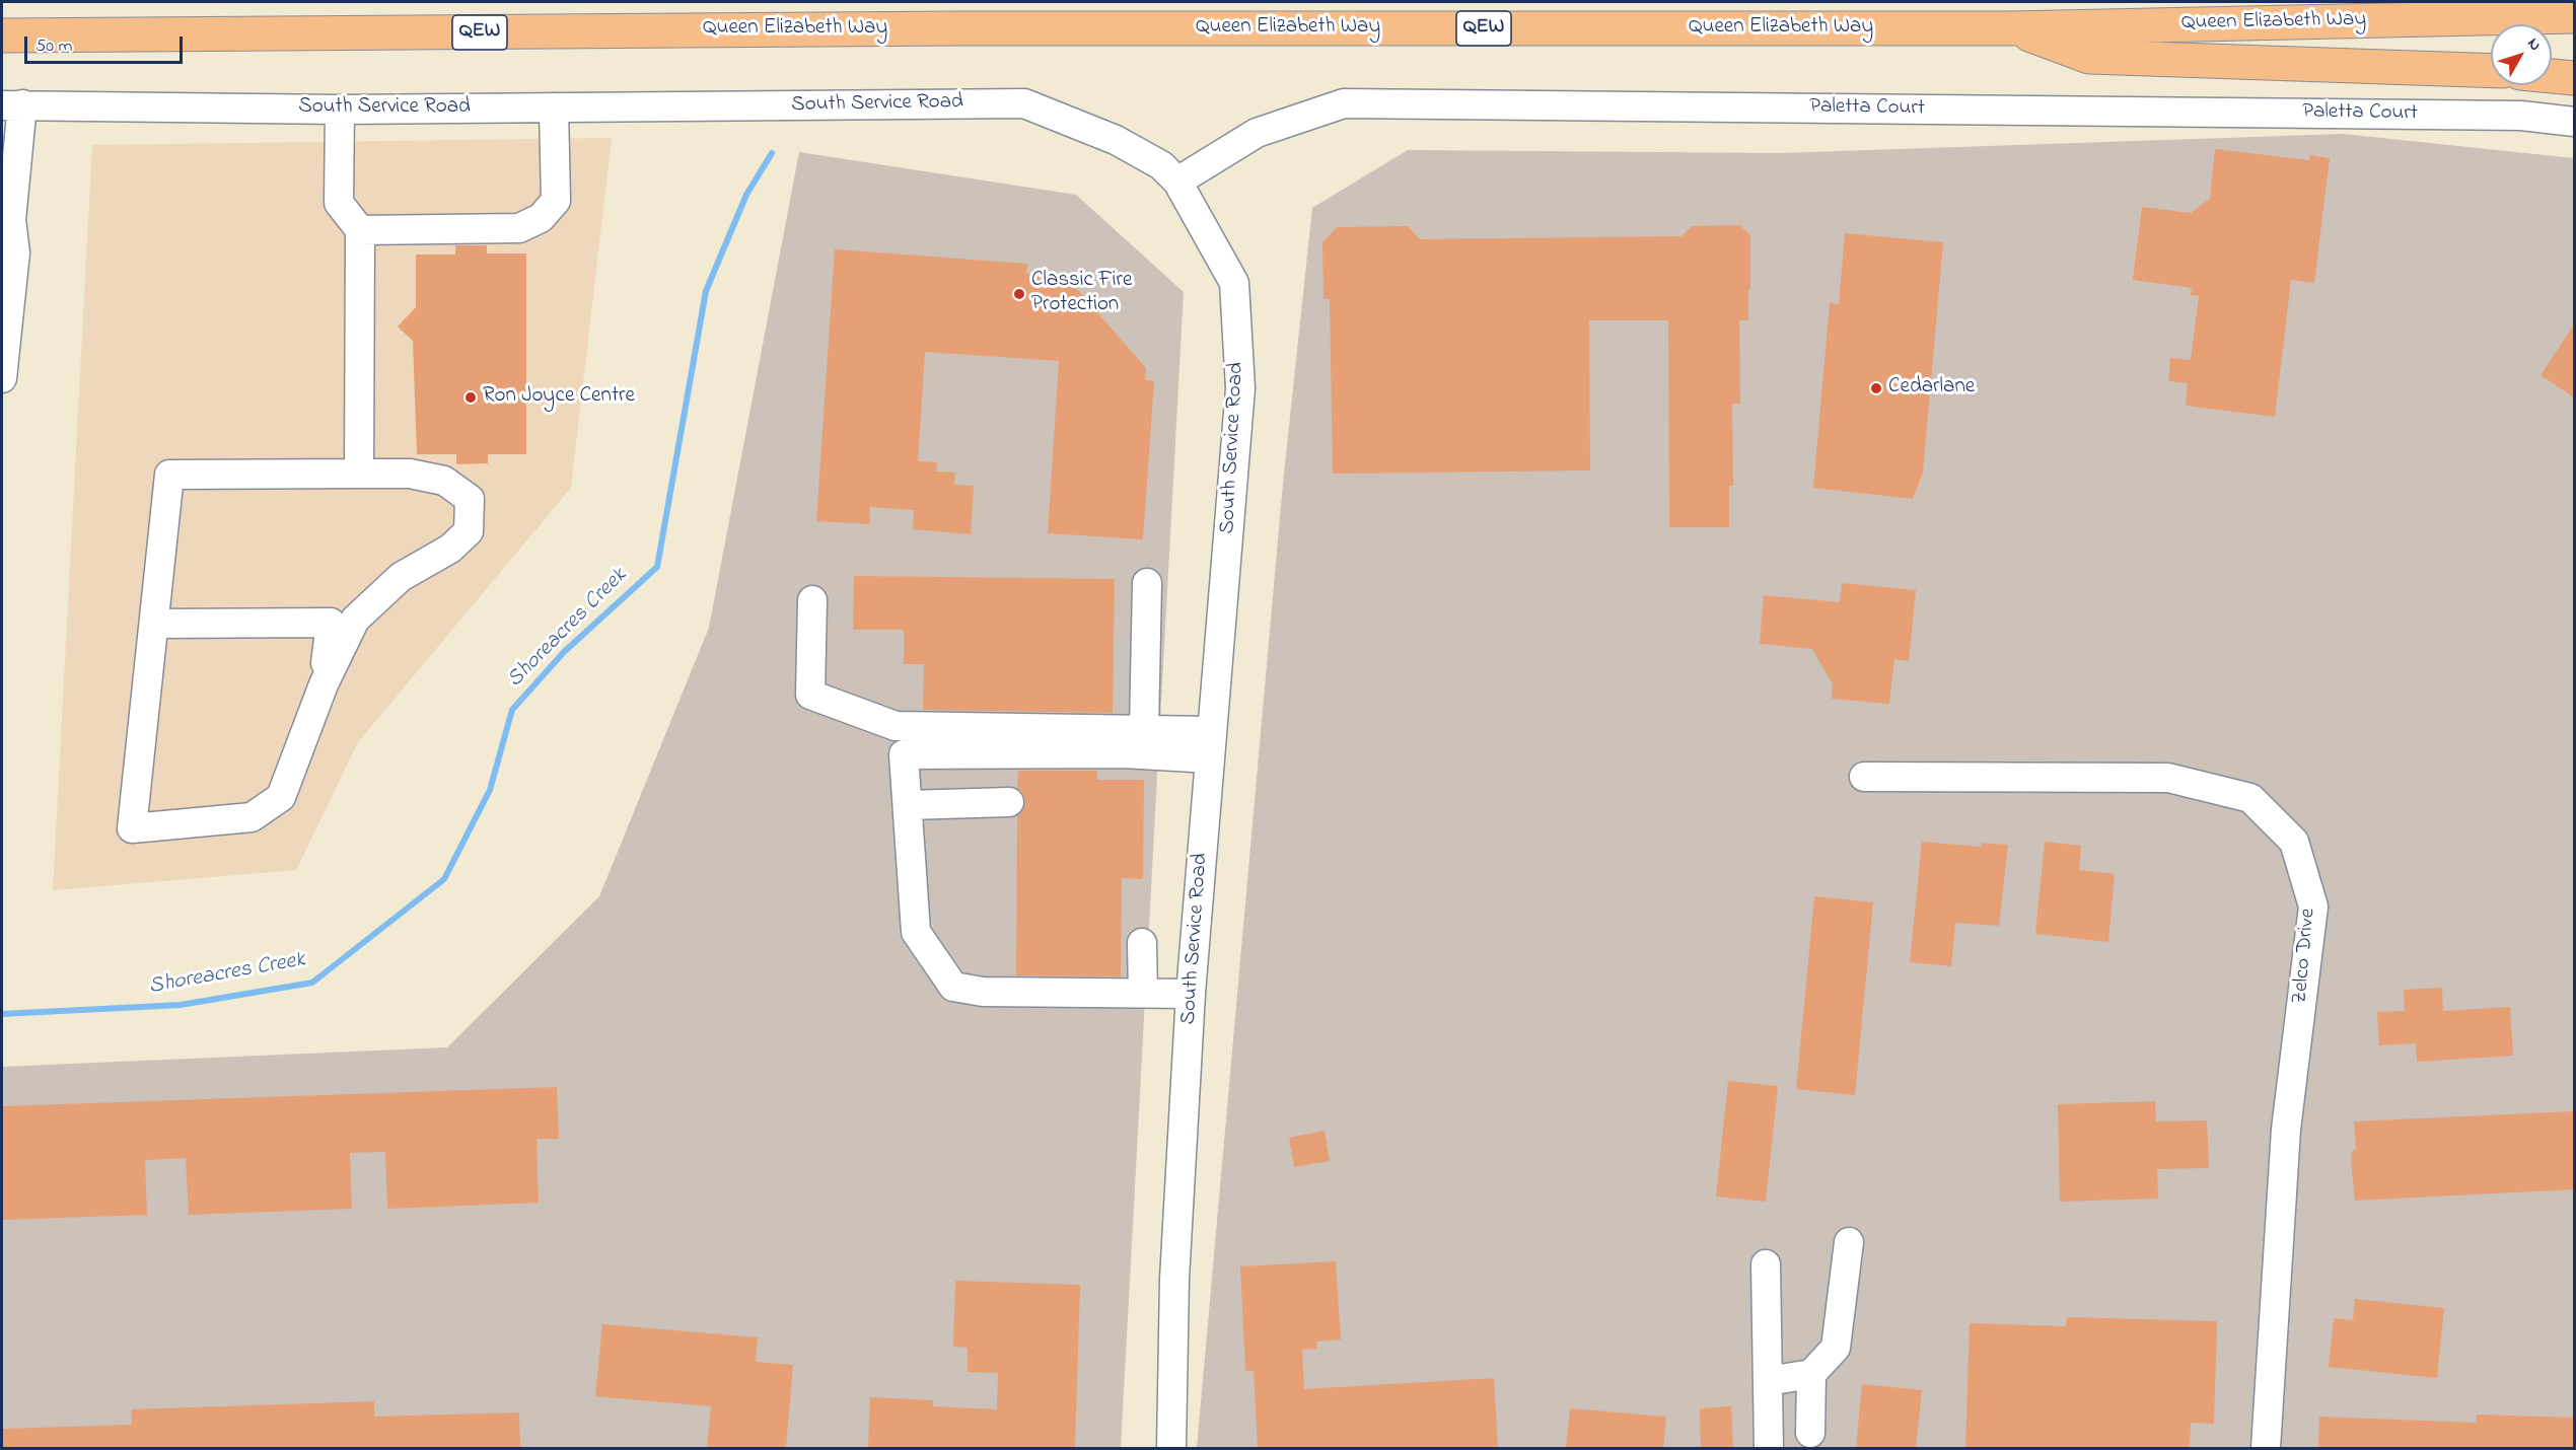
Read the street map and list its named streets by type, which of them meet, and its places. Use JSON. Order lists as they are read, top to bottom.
{
  "streets": {
    "highway": ["Queen Elizabeth Way", "QEW"],
    "street": ["South Service Road", "Paletta Court", "Zelco Drive"]
  },
  "crossings": [
    ["South Service Road", "Paletta Court"]
  ],
  "water": ["Shoreacres Creek"],
  "places": ["Classic Fire Protection", "Cedarlane", "Ron Joyce Centre"],
  "scale_bar": "50 m",
  "north": "top right"
}
